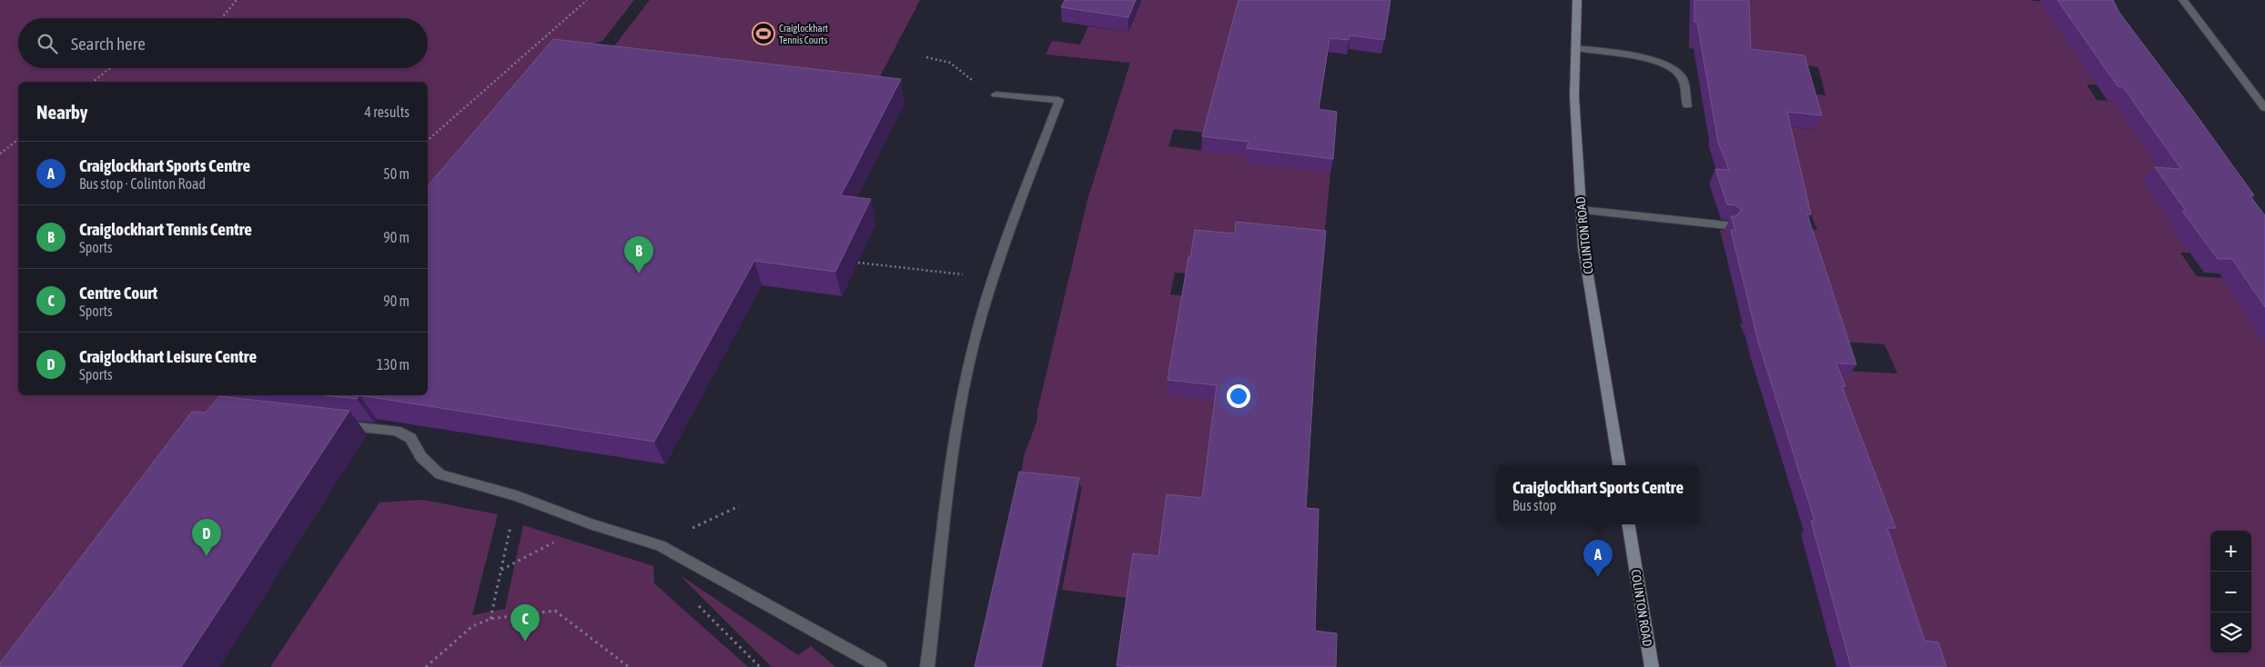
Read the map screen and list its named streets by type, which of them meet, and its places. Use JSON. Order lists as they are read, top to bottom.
{
  "streets": {
    "street": ["COLINTON ROAD"]
  },
  "places": {
    "sports": ["Craiglockhart Tennis Courts"]
  },
  "page": {
    "search": "Search here",
    "heading": ["Nearby", "4 results"],
    "list": [
      {
        "mark": "A",
        "name": "Craiglockhart Sports Centre",
        "note": "Bus stop · Colinton Road",
        "value": "50 m"
      },
      {
        "mark": "B",
        "name": "Craiglockhart Tennis Centre",
        "note": "Sports",
        "value": "90 m"
      },
      {
        "mark": "C",
        "name": "Centre Court",
        "note": "Sports",
        "value": "90 m"
      },
      {
        "mark": "D",
        "name": "Craiglockhart Leisure Centre",
        "note": "Sports",
        "value": "130 m"
      }
    ],
    "pins": [
      "B",
      "D",
      "A",
      "C"
    ],
    "popup": ["Craiglockhart Sports Centre", "Bus stop"],
    "map_buttons": ["+", "−"]
  }
}
